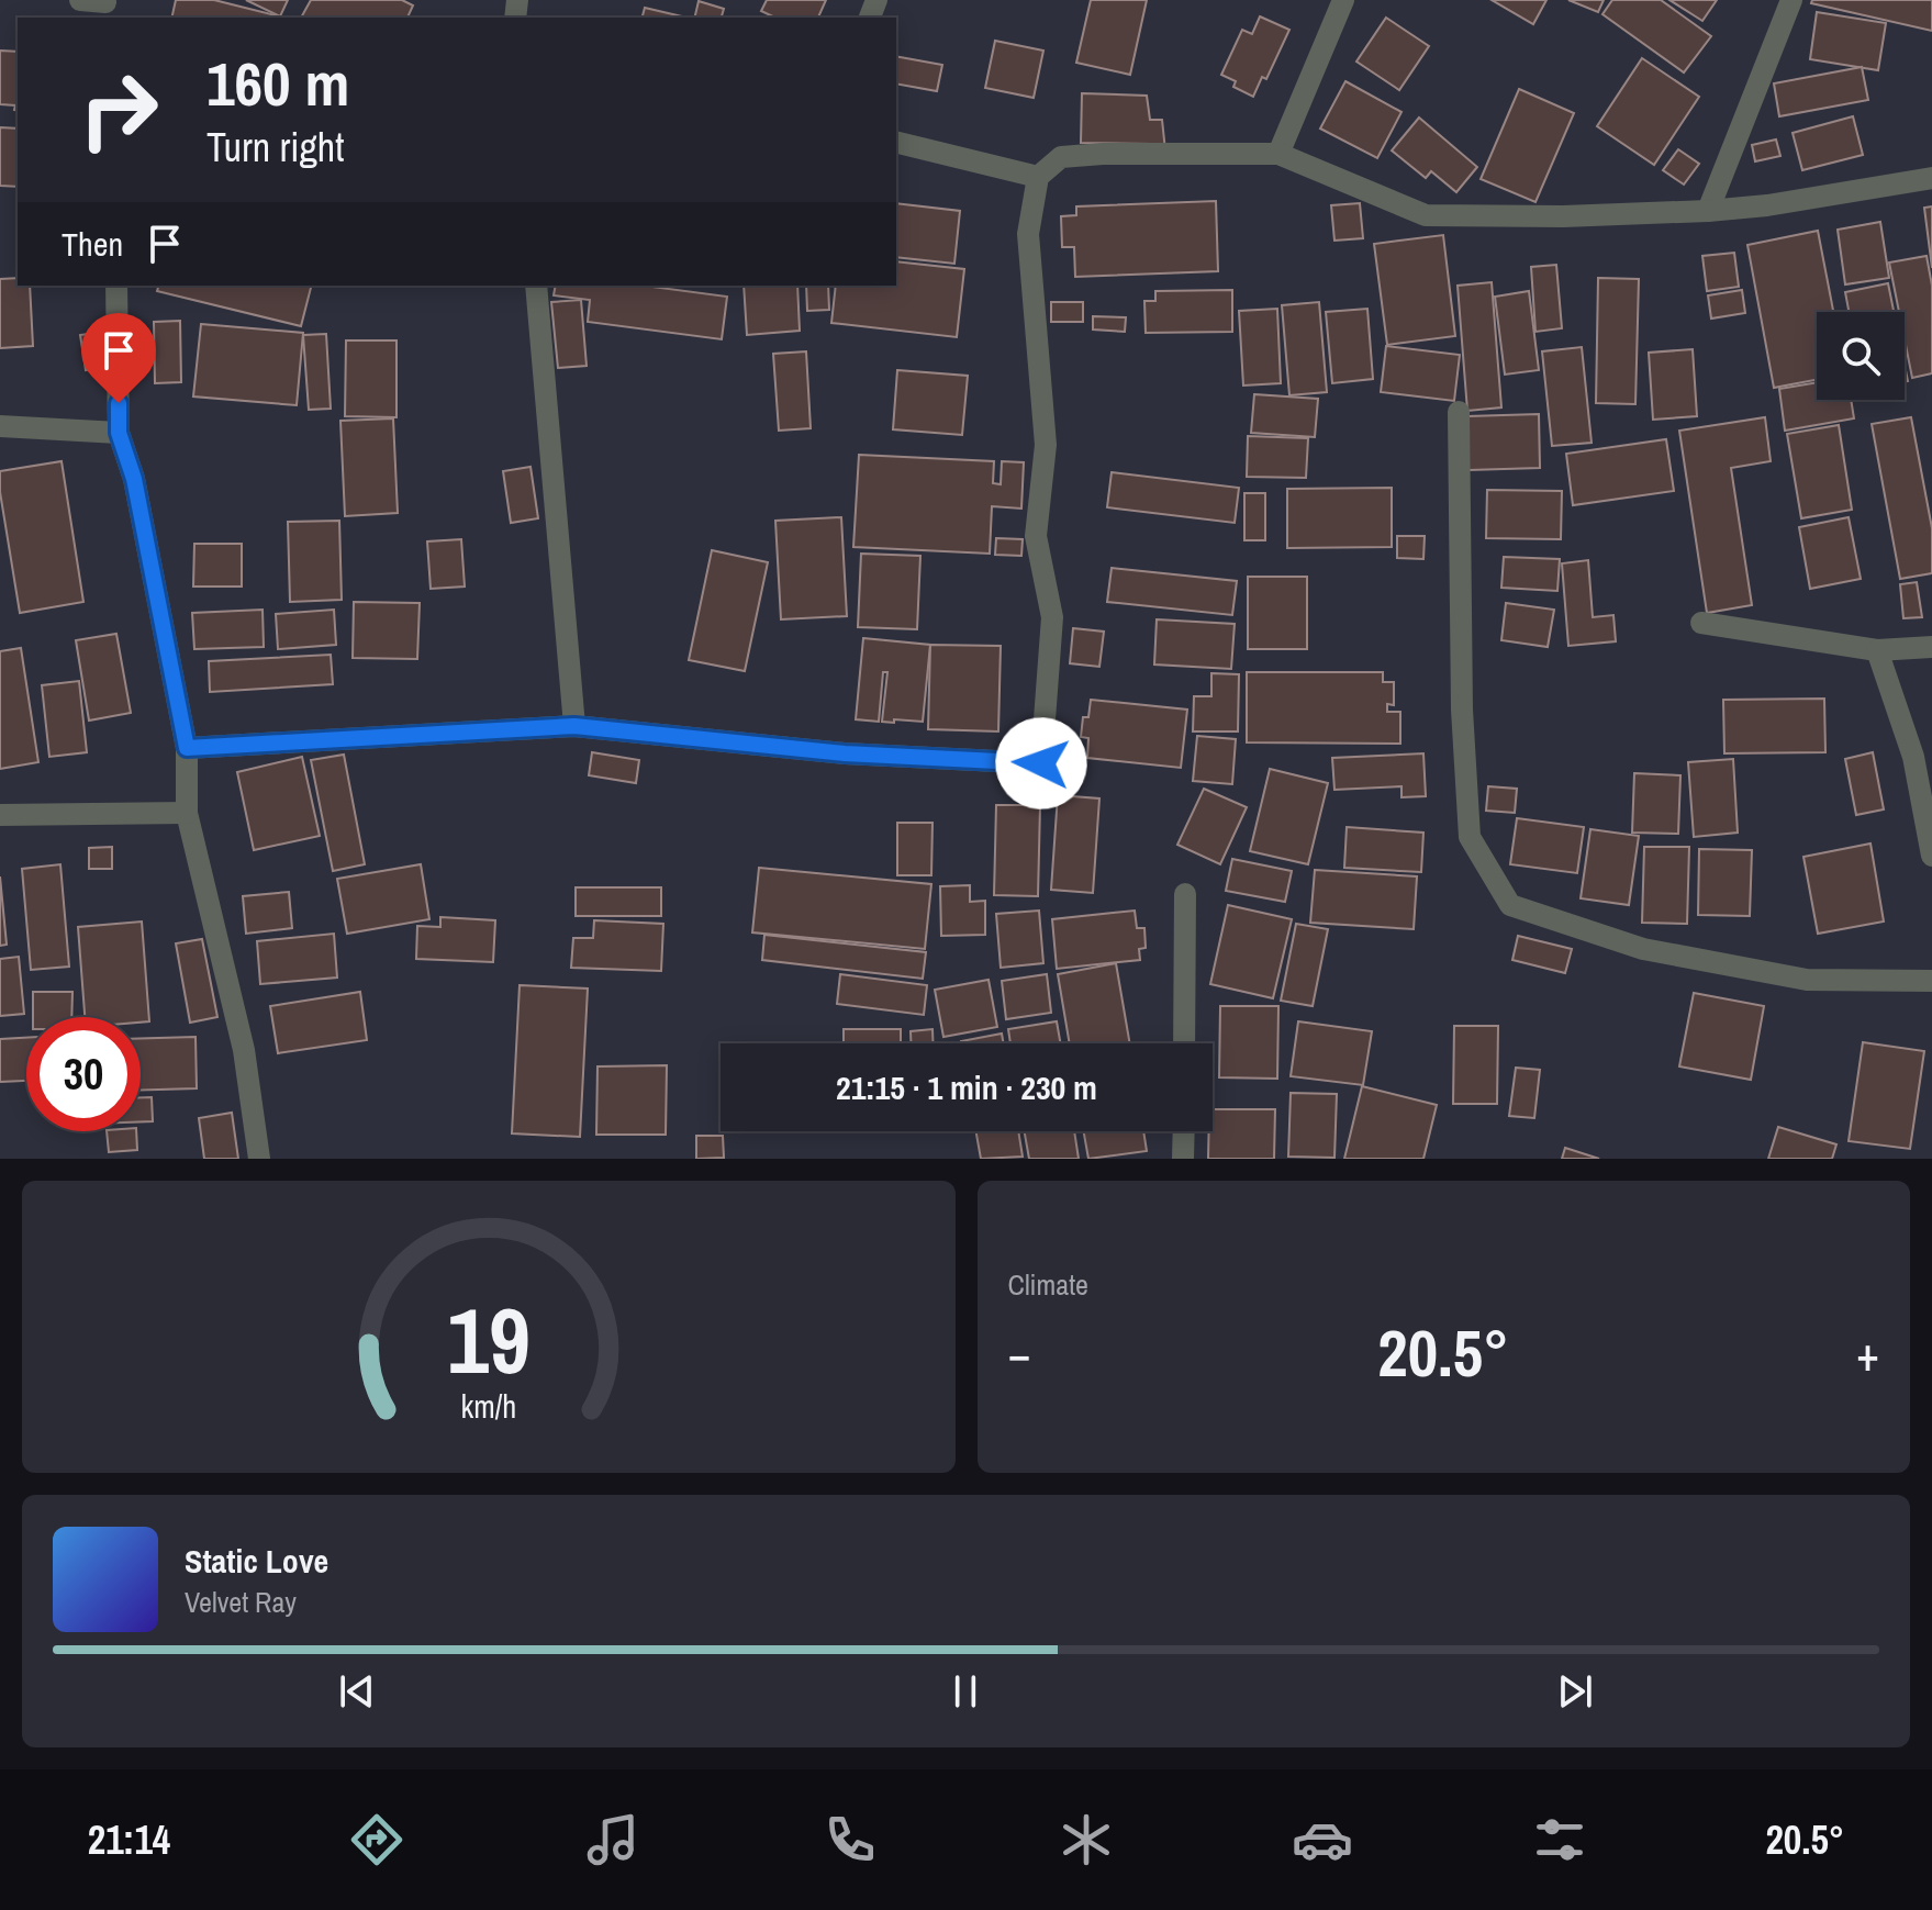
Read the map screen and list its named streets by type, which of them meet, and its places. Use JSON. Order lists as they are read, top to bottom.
{
  "page": {
    "turn": ["160 m", "Turn right"],
    "then": "Then",
    "limit": "30",
    "trip": "21:15 · 1 min · 230 m",
    "tile": "Climate",
    "heat": ["−", "20.5°", "+"],
    "song": ["Static Love", "Velvet Ray"],
    "tabs": ["21:14", "20.5°"],
    "gauge": ["19", "km/h"]
  }
}
